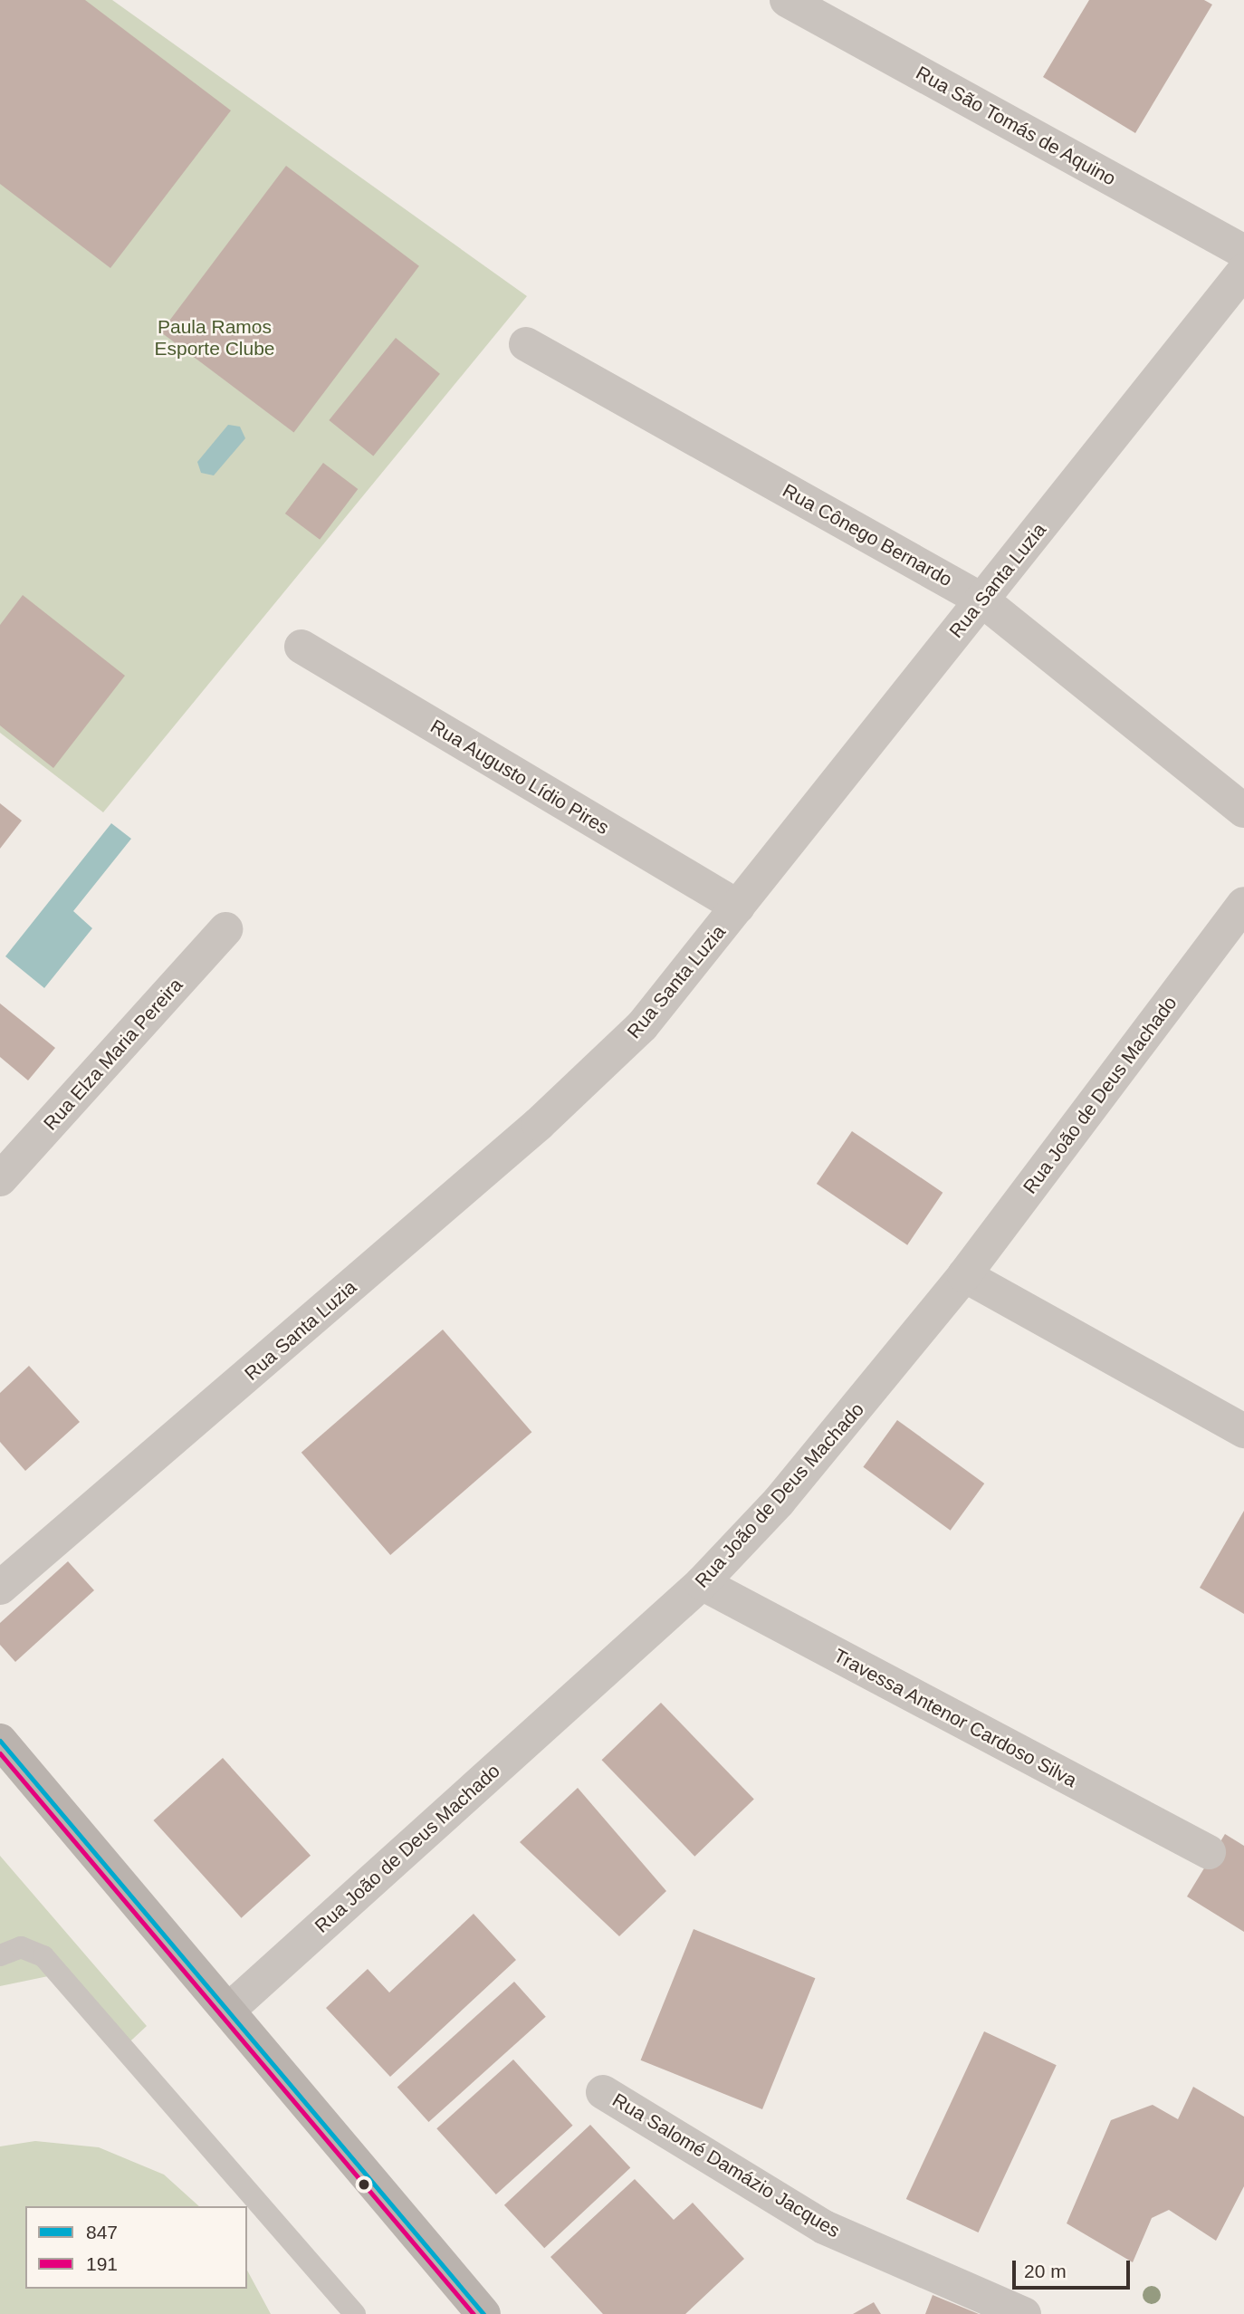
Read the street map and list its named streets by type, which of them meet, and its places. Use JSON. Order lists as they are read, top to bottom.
{
  "streets": {
    "street": [
      "Rua São Tomás de Aquino",
      "Rua Cônego Bernardo",
      "Rua Santa Luzia",
      "Rua Augusto Lídio Pires",
      "Rua Elza Maria Pereira",
      "Rua João de Deus Machado",
      "Travessa Antenor Cardoso Silva",
      "Rua Salomé Damázio Jacques"
    ]
  },
  "crossings": [
    ["Rua Cônego Bernardo", "Rua Santa Luzia"],
    ["Rua Santa Luzia", "Rua Augusto Lídio Pires"],
    ["Rua João de Deus Machado", "Travessa Antenor Cardoso Silva"]
  ],
  "parks": ["Paula Ramos Esporte Clube"],
  "lines": ["transit line 847", "transit line 191"],
  "legend": ["847", "191"],
  "scale_bar": "20 m"
}
